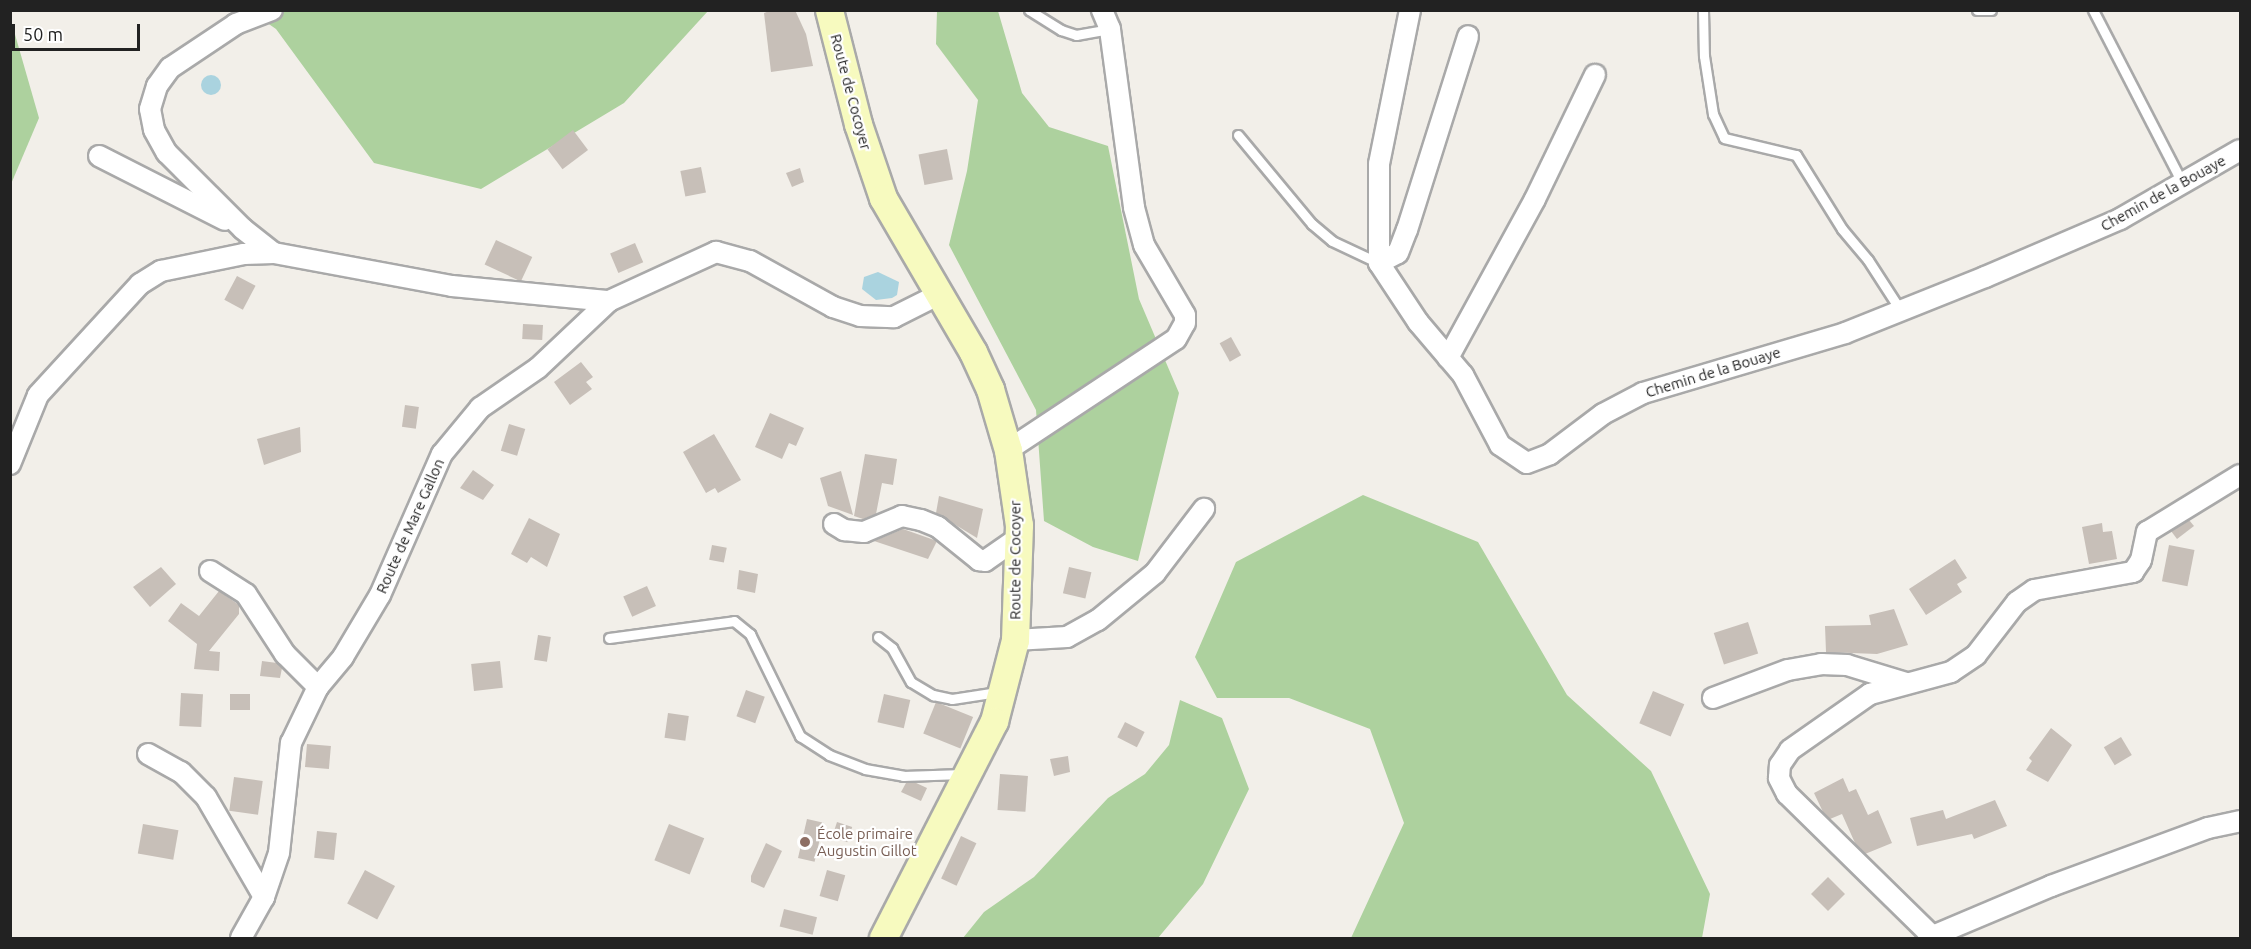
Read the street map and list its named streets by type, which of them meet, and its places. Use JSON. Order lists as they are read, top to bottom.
{
  "streets": {
    "main road": ["Route de Cocoyer"],
    "street": ["Chemin de la Bouaye", "Route de Mare Gallon"]
  },
  "crossings": [
    ["Route de Cocoyer", "Route de Mare Gallon"]
  ],
  "places": ["École primaire Augustin Gillot"],
  "scale_bar": "50 m"
}
